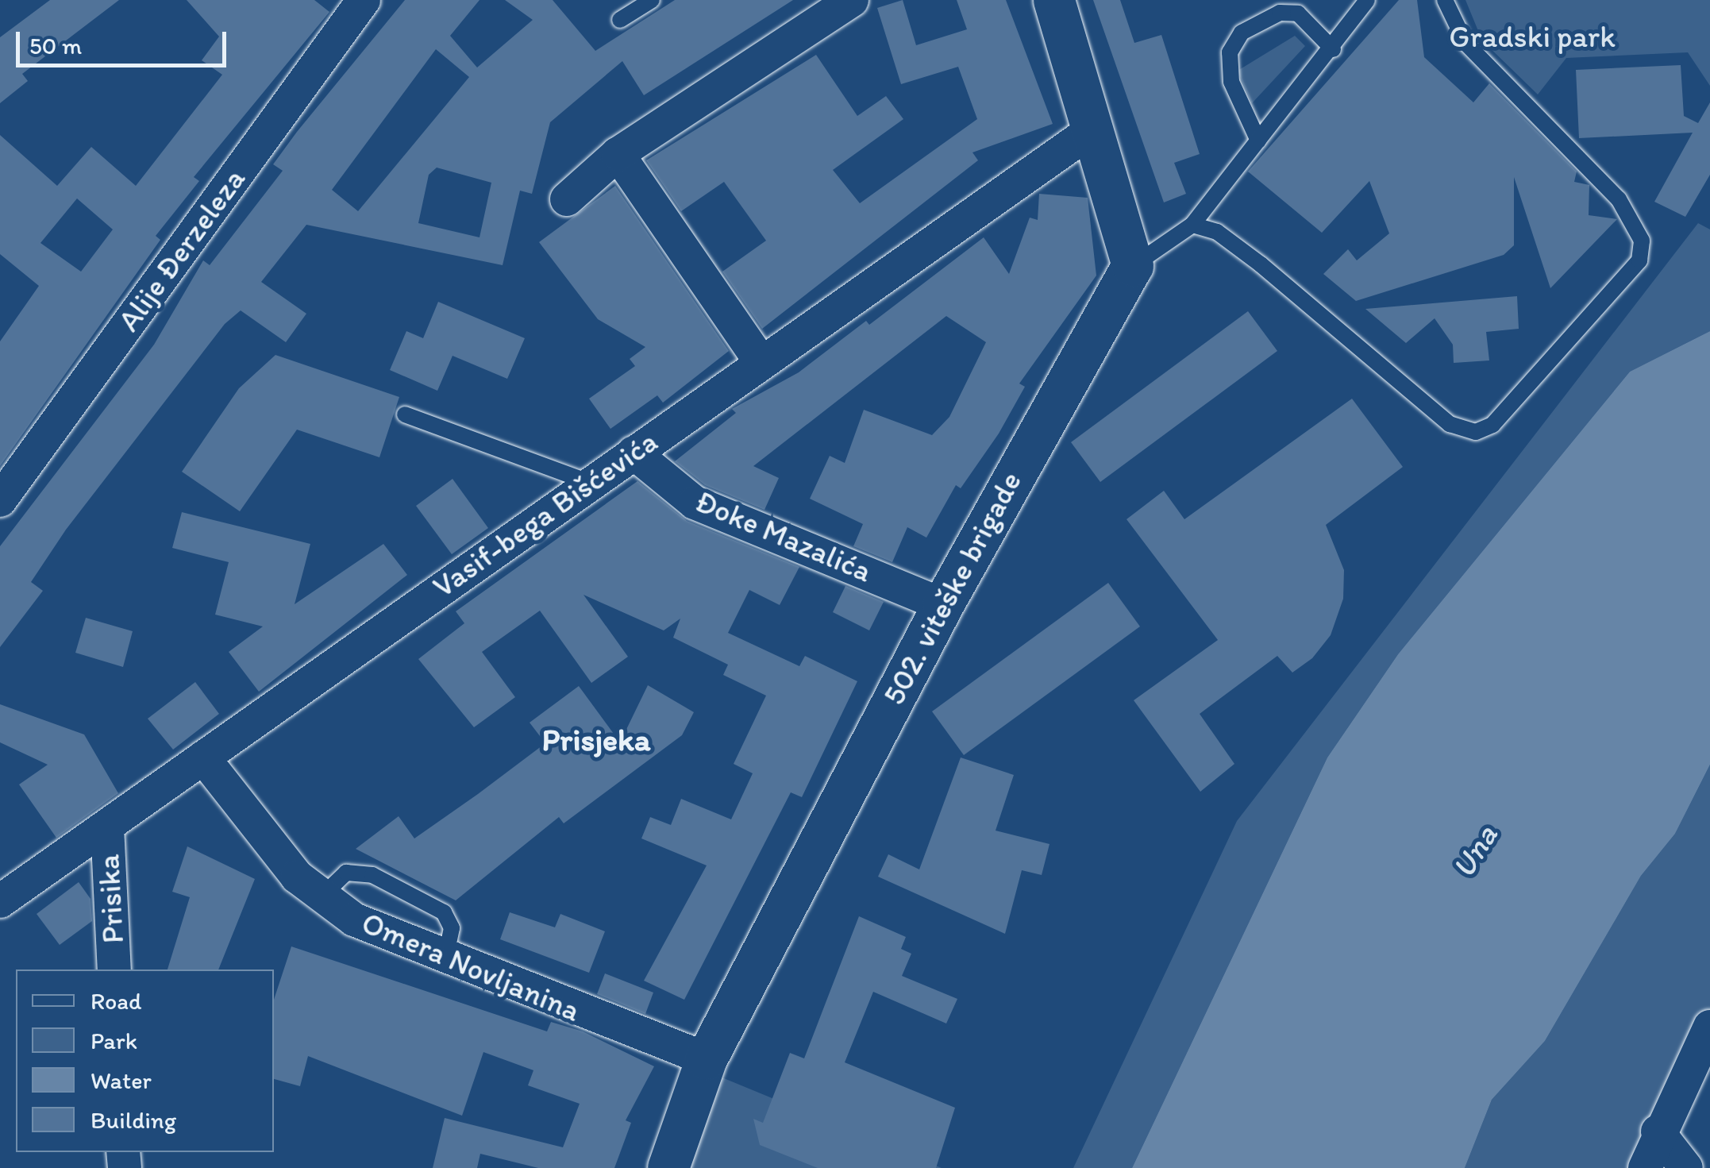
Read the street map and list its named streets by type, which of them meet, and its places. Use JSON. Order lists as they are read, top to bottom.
{
  "streets": {
    "street": [
      "Alije Đerzeleza",
      "Vasif-bega Bišćevića",
      "Đoke Mazalića",
      "502. viteške brigade",
      "Prisika",
      "Omera Novljanina"
    ]
  },
  "crossings": [
    ["Vasif-bega Bišćevića", "Đoke Mazalića"],
    ["Vasif-bega Bišćevića", "Prisika"],
    ["Vasif-bega Bišćevića", "Omera Novljanina"],
    ["Đoke Mazalića", "502. viteške brigade"],
    ["502. viteške brigade", "Omera Novljanina"]
  ],
  "districts": ["Prisjeka"],
  "water": ["Una"],
  "parks": ["Gradski park"],
  "legend": [
    "Road",
    "Park",
    "Water",
    "Building"
  ],
  "scale_bar": "50 m"
}
